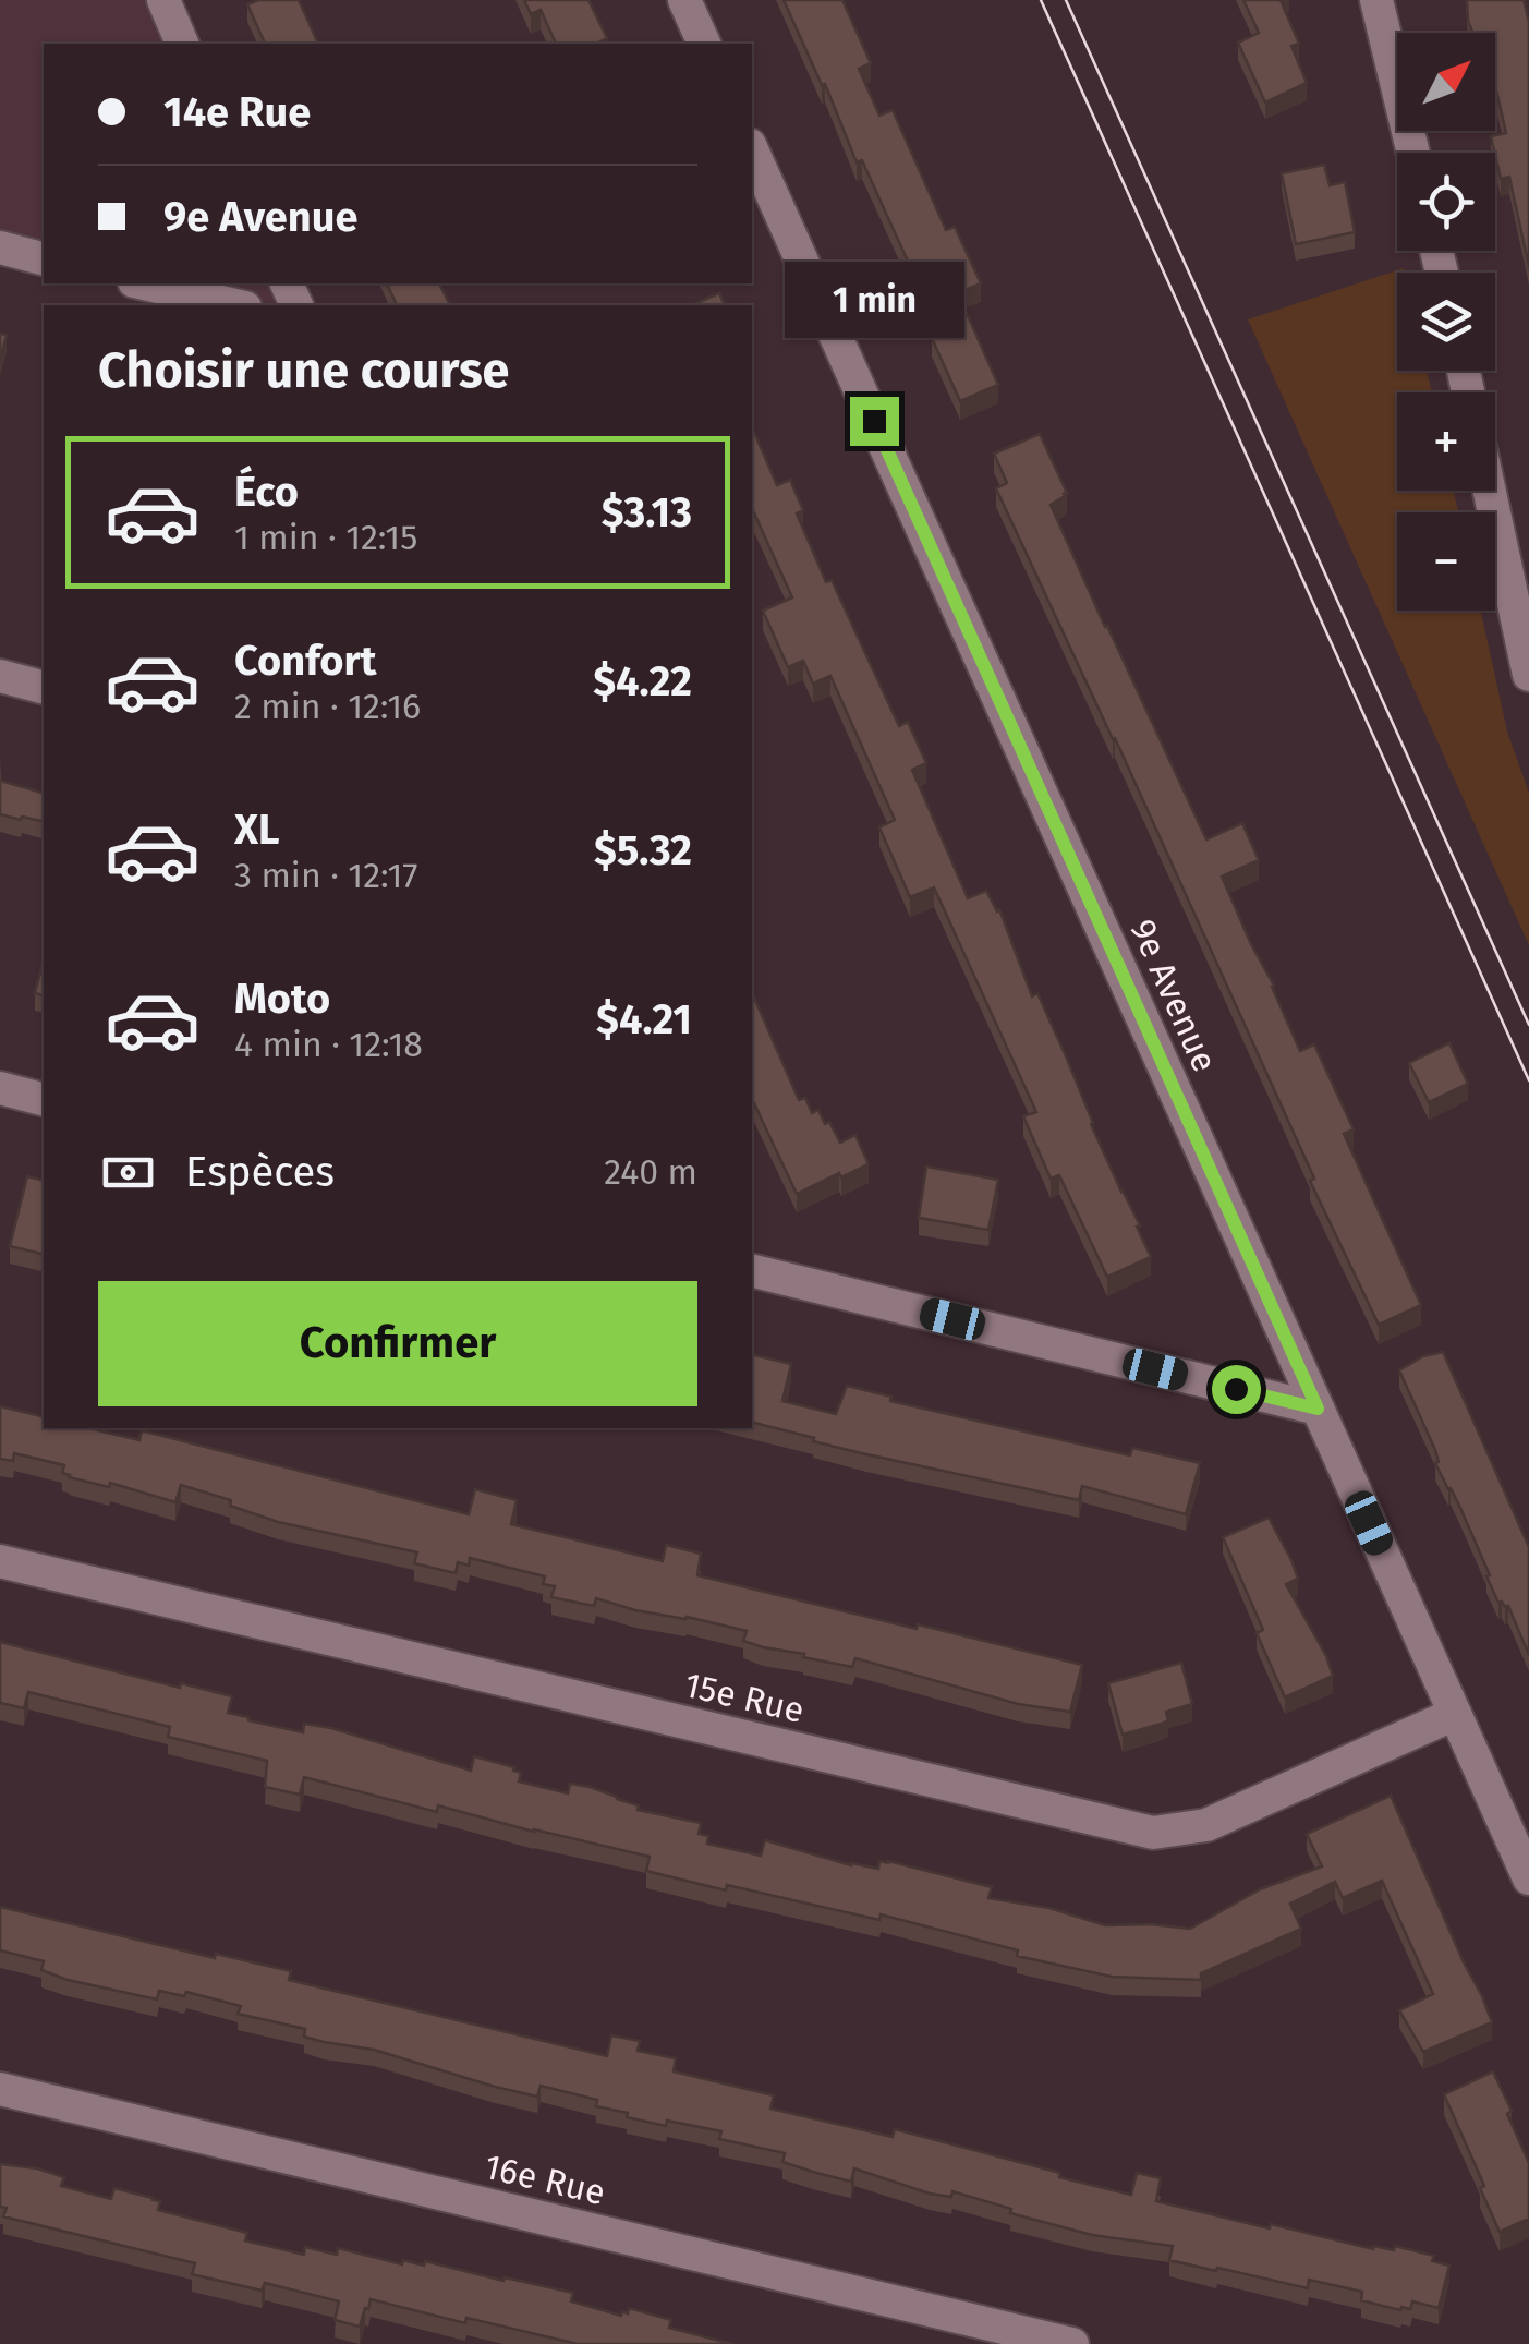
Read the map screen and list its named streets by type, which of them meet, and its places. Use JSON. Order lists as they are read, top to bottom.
{
  "streets": {
    "street": ["9e Avenue", "15e Rue", "16e Rue"]
  },
  "crossings": [
    ["9e Avenue", "15e Rue"]
  ],
  "north": "top right",
  "page": {
    "map_buttons": ["+", "−"],
    "banner": ["14e Rue", "9e Avenue"],
    "bubble": "1 min",
    "heading": "Choisir une course",
    "list": [
      {
        "name": "Éco",
        "note": "1 min · 12:15",
        "value": "$3.13"
      },
      {
        "name": "Confort",
        "note": "2 min · 12:16",
        "value": "$4.22"
      },
      {
        "name": "XL",
        "note": "3 min · 12:17",
        "value": "$5.32"
      },
      {
        "name": "Moto",
        "note": "4 min · 12:18",
        "value": "$4.21"
      }
    ],
    "pay": ["Espèces", "240 m"],
    "buttons": "Confirmer"
  }
}
